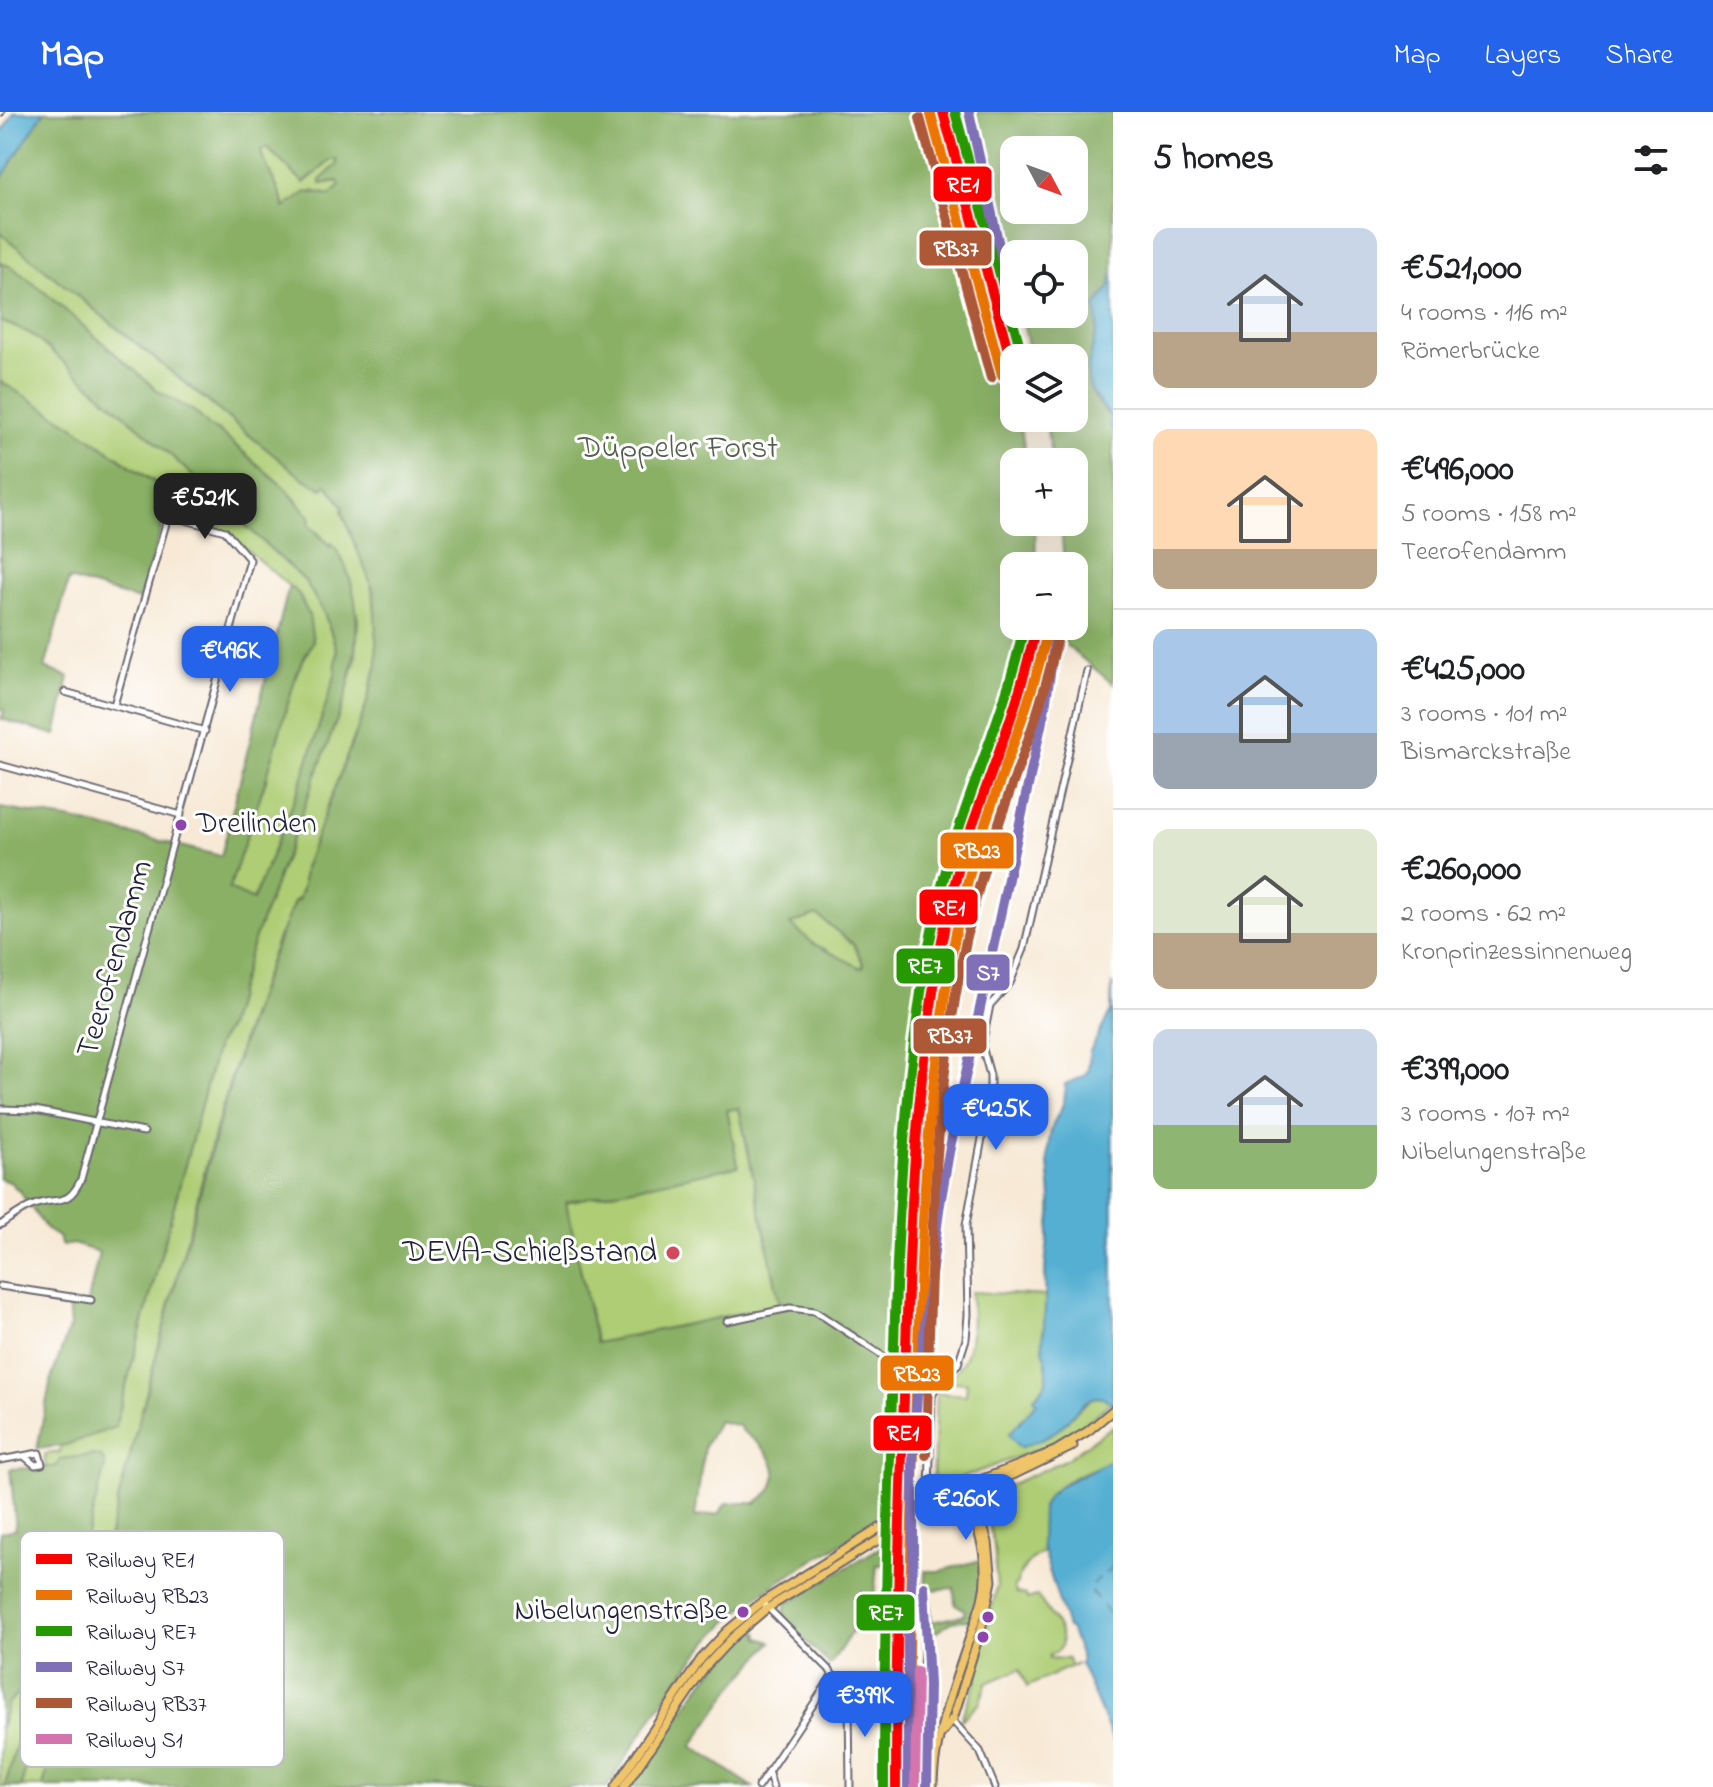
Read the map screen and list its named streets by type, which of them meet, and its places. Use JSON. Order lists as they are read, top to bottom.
{
  "streets": {
    "street": ["Teerofendamm"]
  },
  "parks": ["Düppeler Forst"],
  "places": ["Dreilinden", "DEVA-Schießstand", "Nibelungenstraße"],
  "lines": [
    "rail line RE1",
    "rail line RE7",
    "rail line S7",
    "rail line RB23",
    "rail line RB37",
    "rail line S1"
  ],
  "legend": [
    "Railway RE1",
    "Railway RB23",
    "Railway RE7",
    "Railway S7",
    "Railway RB37",
    "Railway S1"
  ],
  "north": "bottom right",
  "page": {
    "header": "Map",
    "nav": ["Map", "Layers", "Share"],
    "heading": "5 homes",
    "map_buttons": ["+", "−"],
    "list": [
      {
        "name": "€521,000",
        "note": "4 rooms · 116 m² · Römerbrücke"
      },
      {
        "name": "€496,000",
        "note": "5 rooms · 158 m² · Teerofendamm"
      },
      {
        "name": "€425,000",
        "note": "3 rooms · 101 m² · Bismarckstraße"
      },
      {
        "name": "€260,000",
        "note": "2 rooms · 62 m² · Kronprinzessinnenweg"
      },
      {
        "name": "€399,000",
        "note": "3 rooms · 107 m² · Nibelungenstraße"
      }
    ],
    "price": [
      "€521K",
      "€496K",
      "€425K",
      "€260K",
      "€399K"
    ]
  }
}
